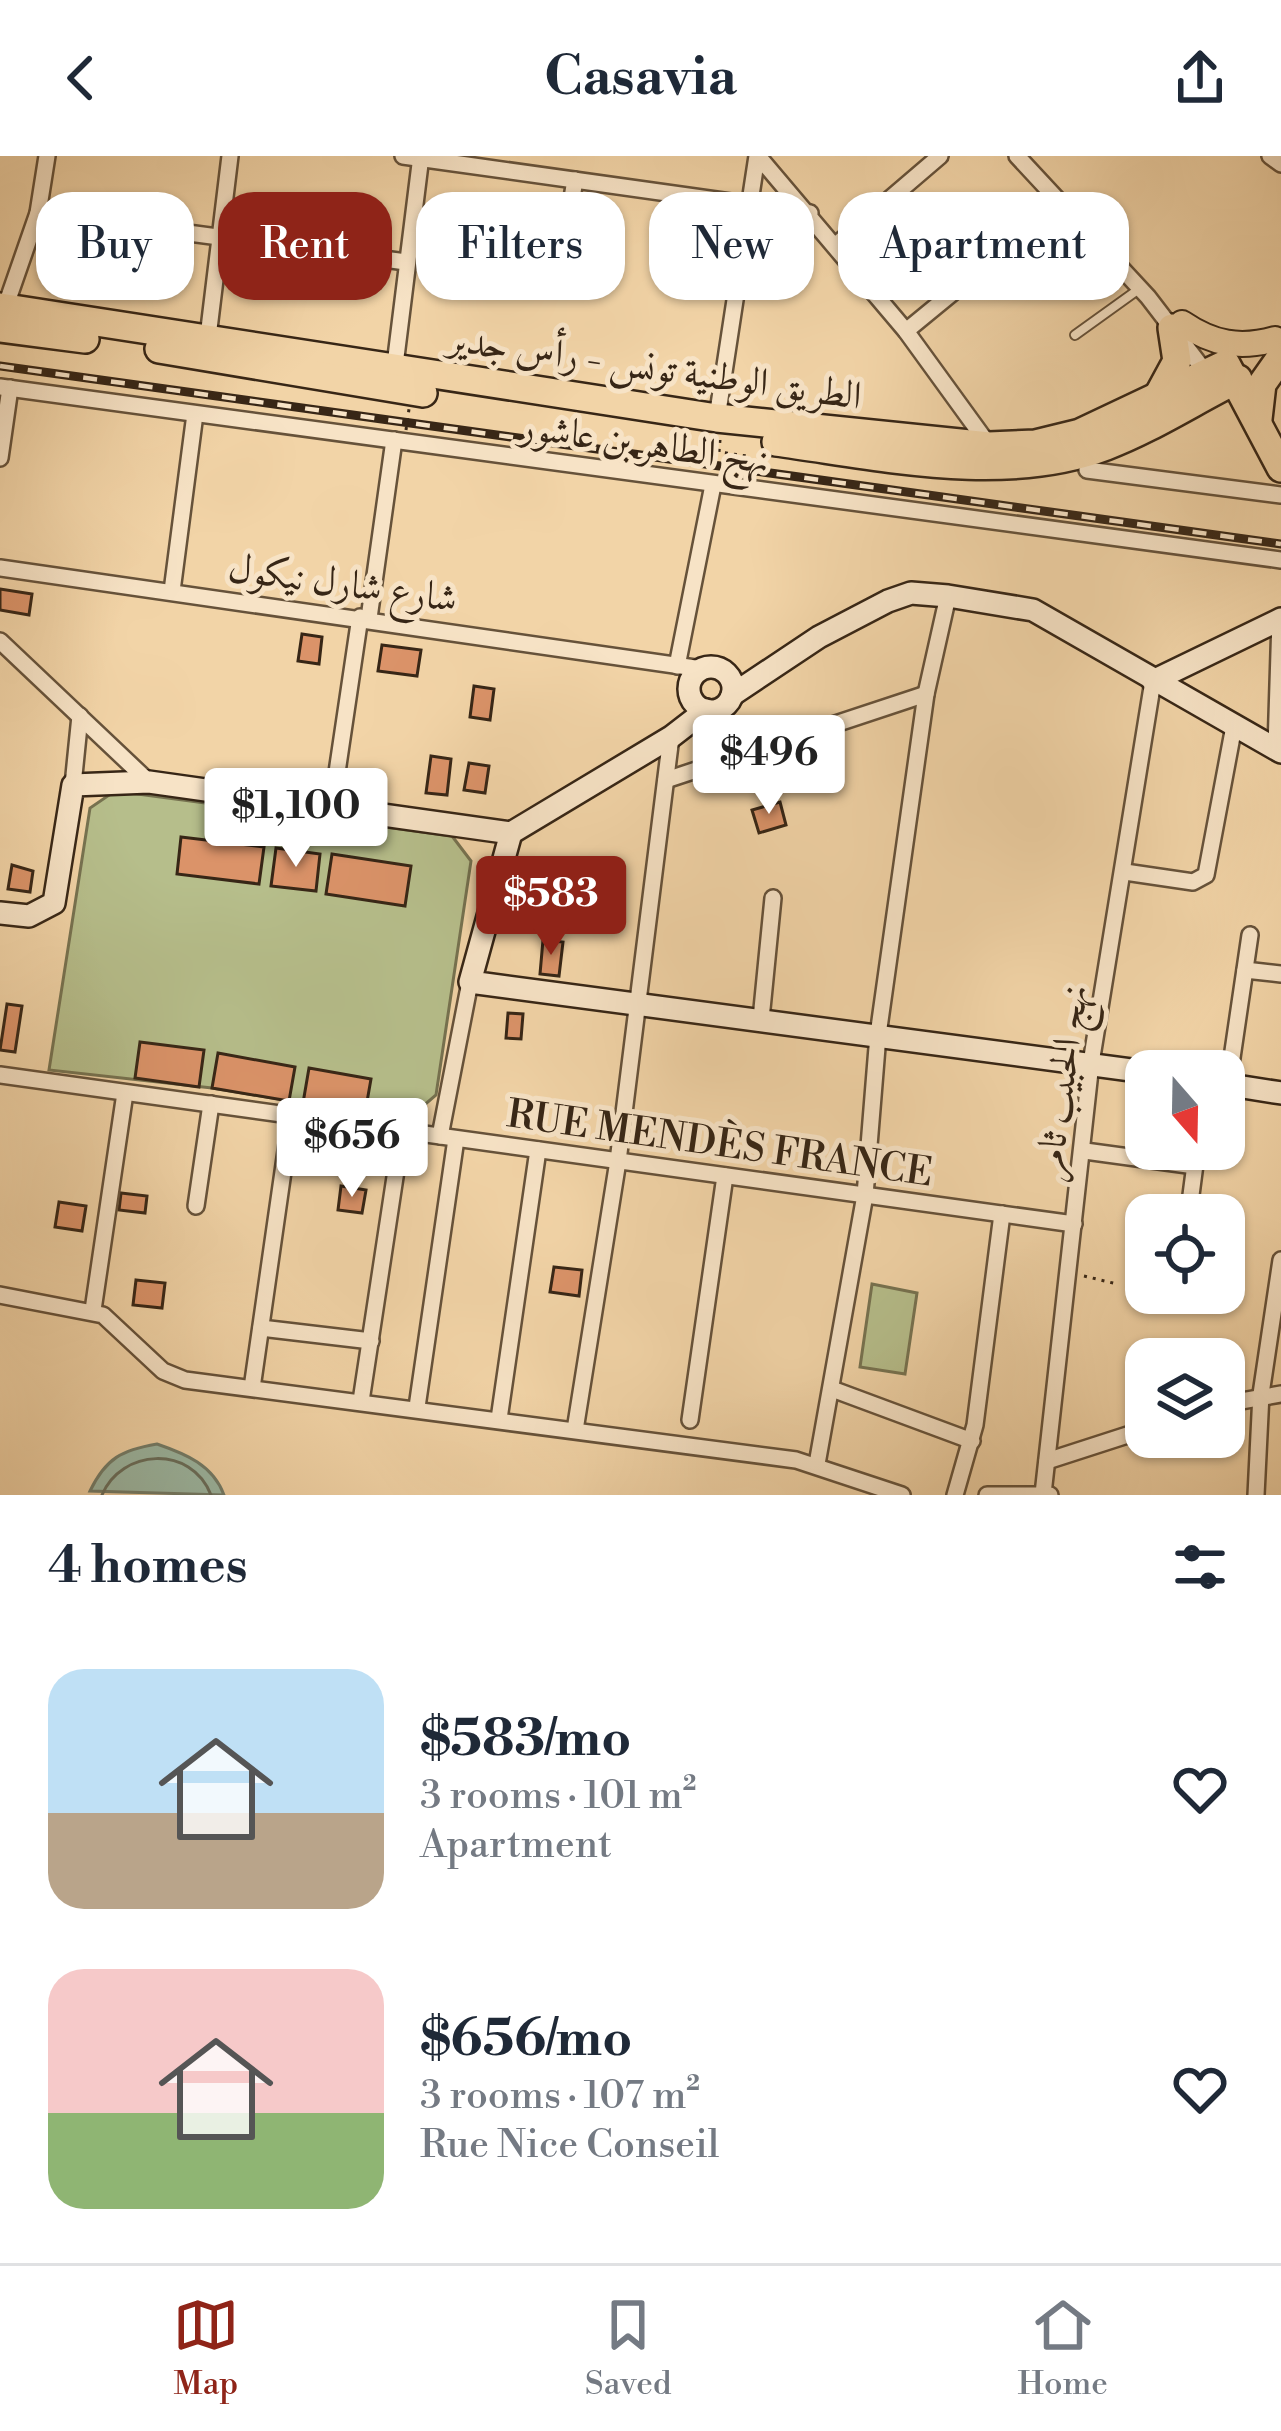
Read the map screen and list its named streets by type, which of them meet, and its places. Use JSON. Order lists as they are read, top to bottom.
{
  "streets": {
    "highway": ["الطريق الوطنية تونس - رأس جدير"],
    "street": [
      "نهج الطاهر بن عاشور",
      "شارع شارل نيكول",
      "نهج الحبيب ثامر",
      "RUE MENDÈS FRANCE"
    ]
  },
  "crossings": [
    ["نهج الحبيب ثامر", "RUE MENDÈS FRANCE"]
  ],
  "north": "bottom",
  "page": {
    "header": "Casavia",
    "chip": [
      "Buy",
      "Rent",
      "Filters",
      "New",
      "Apartment"
    ],
    "price": [
      "$496",
      "$1,100",
      "$583",
      "$656"
    ],
    "heading": "4 homes",
    "list": [
      {
        "name": "$583/mo",
        "note": "3 rooms · 101 m² · Apartment"
      },
      {
        "name": "$656/mo",
        "note": "3 rooms · 107 m² · Rue Nice Conseil"
      }
    ],
    "tabs": ["Map", "Saved", "Home"]
  }
}
